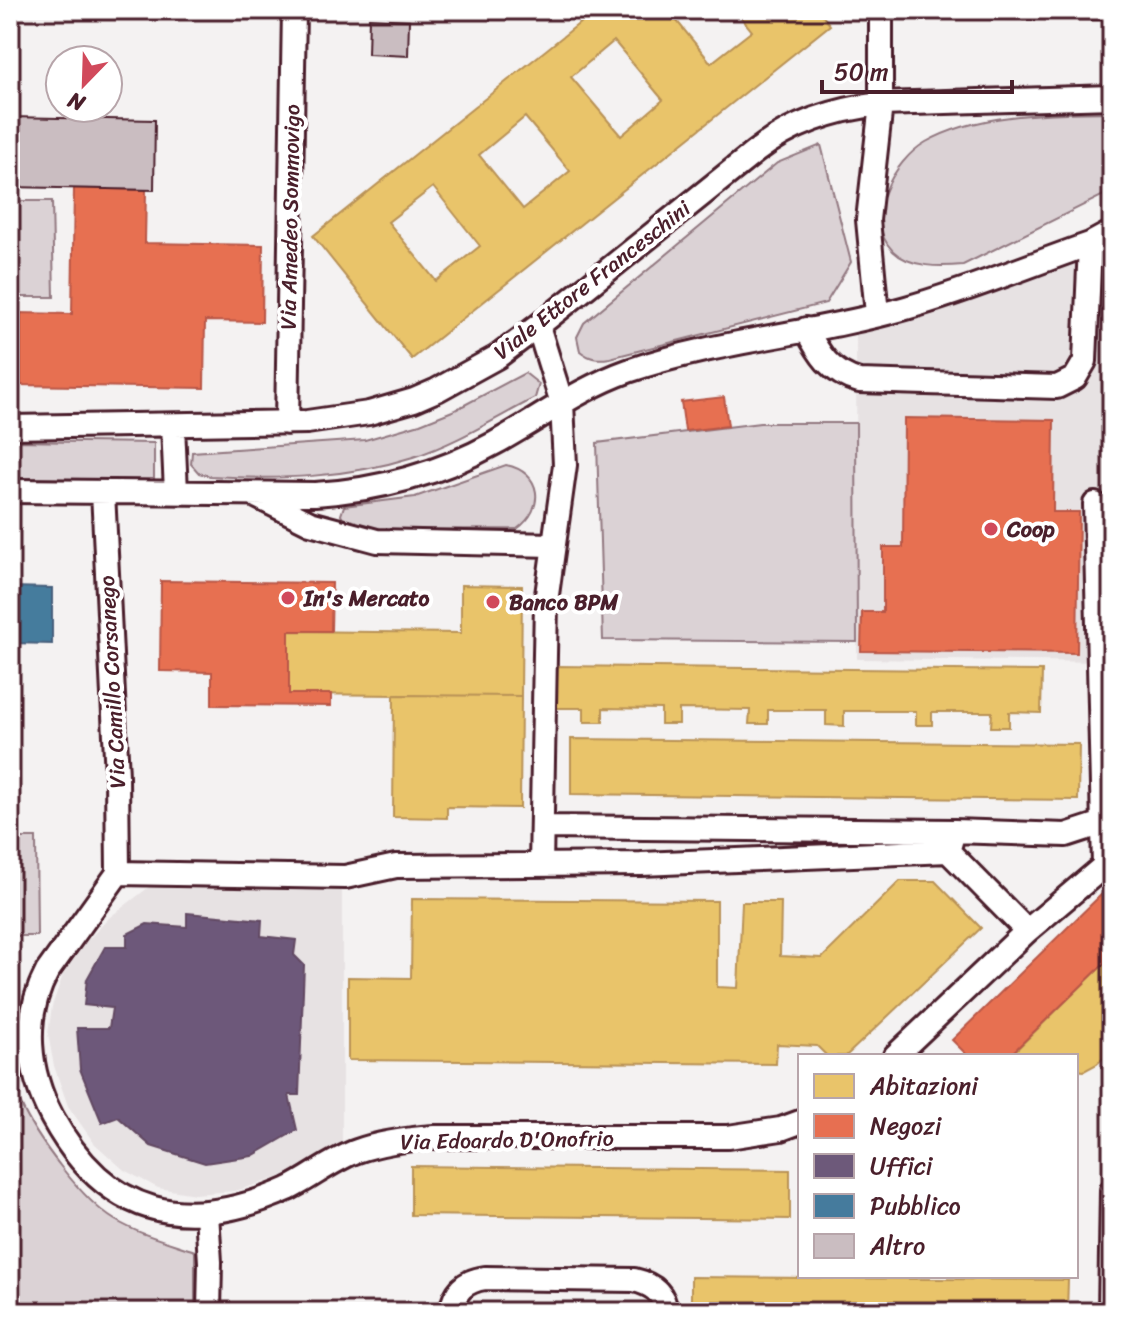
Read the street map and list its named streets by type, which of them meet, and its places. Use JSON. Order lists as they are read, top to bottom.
{
  "streets": {
    "street": [
      "Via Amedeo Sommovigo",
      "Viale Ettore Franceschini",
      "Via Camillo Corsanego",
      "Via Edoardo D'Onofrio"
    ]
  },
  "crossings": [
    ["Via Amedeo Sommovigo", "Viale Ettore Franceschini"],
    ["Via Camillo Corsanego", "Via Edoardo D'Onofrio"]
  ],
  "places": ["Coop", "In's Mercato", "Banco BPM"],
  "legend": [
    "Abitazioni",
    "Negozi",
    "Uffici",
    "Pubblico",
    "Altro"
  ],
  "scale_bar": "50 m",
  "north": "bottom left"
}
